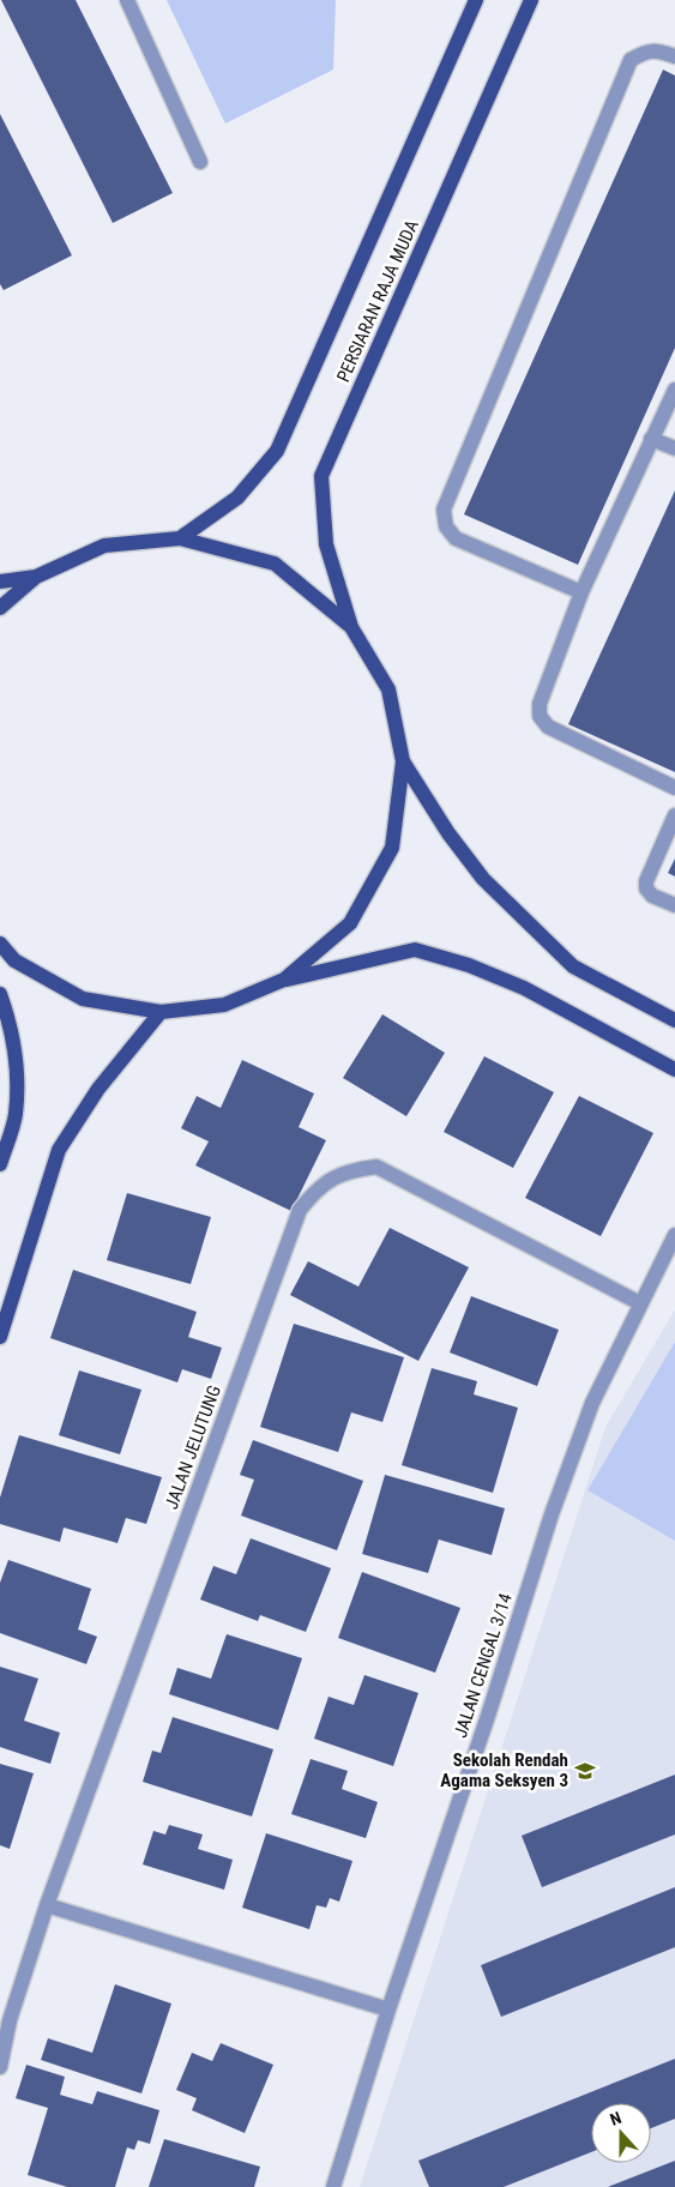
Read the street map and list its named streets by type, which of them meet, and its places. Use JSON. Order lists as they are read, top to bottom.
{
  "streets": {
    "main road": ["PERSIARAN RAJA MUDA"],
    "street": ["JALAN JELUTUNG", "JALAN CENGAL 3/14"]
  },
  "crossings": [
    ["JALAN JELUTUNG", "JALAN CENGAL 3/14"]
  ],
  "places": {
    "school or university": ["Sekolah Rendah Agama Seksyen 3"]
  },
  "north": "top"
}
